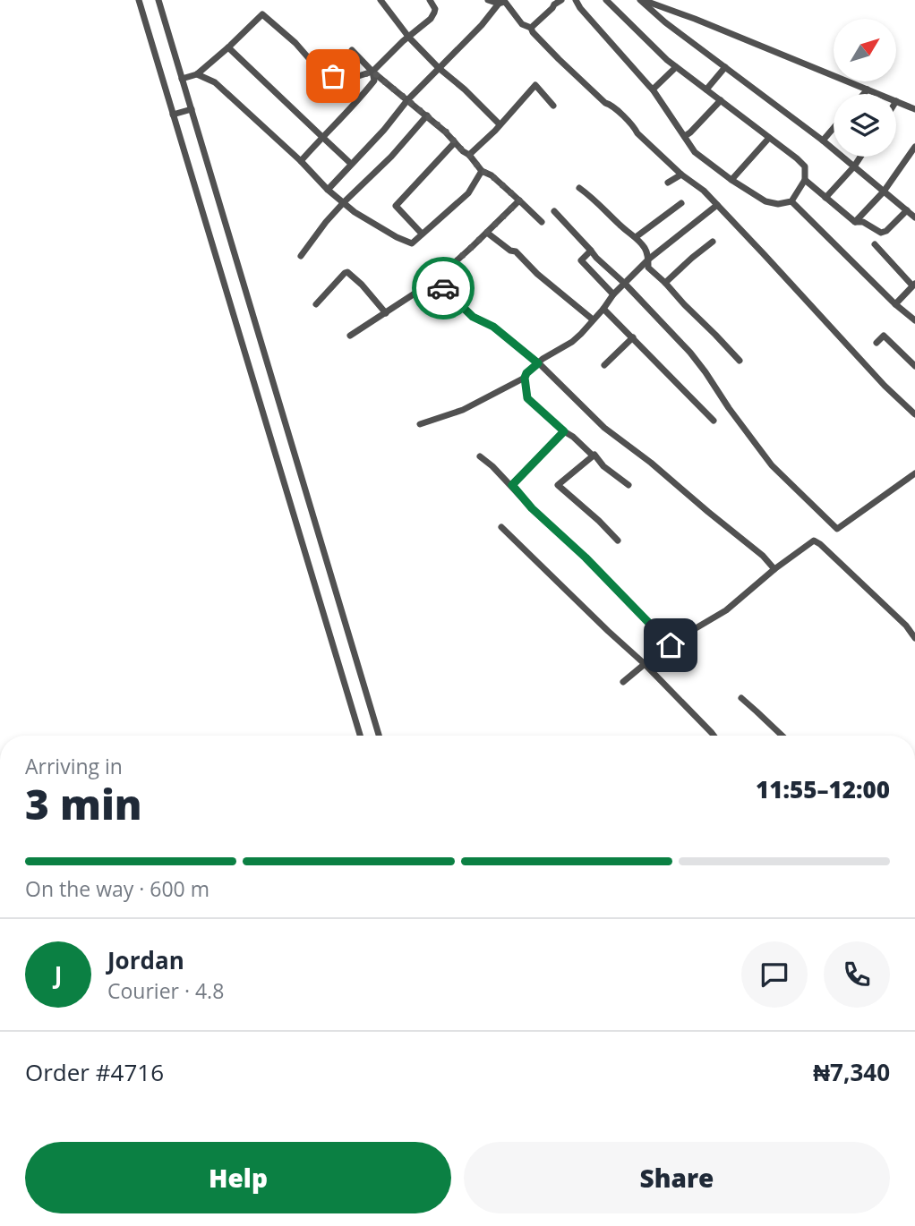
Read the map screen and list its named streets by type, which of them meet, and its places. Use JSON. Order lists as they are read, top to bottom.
{
  "north": "top right",
  "page": {
    "heading": ["3 min", "Arriving in", "11:55–12:00"],
    "panel": [
      "Jordan",
      "Courier · 4.8",
      "Order #4716",
      "₦7,340"
    ],
    "bar": "On the way · 600 m",
    "round": "J",
    "buttons": ["Help", "Share"]
  }
}
